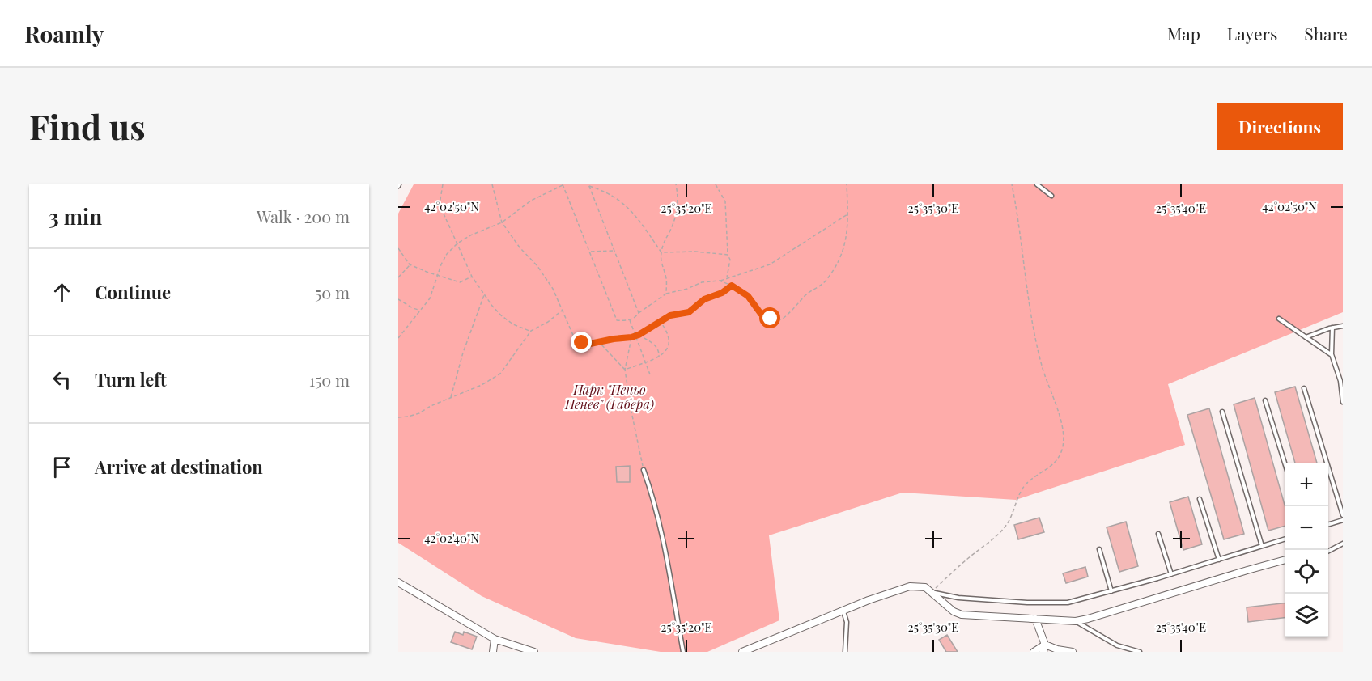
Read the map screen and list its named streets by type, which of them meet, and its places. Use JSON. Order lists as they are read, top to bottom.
{
  "parks": ["Парк \"Пеньо Пенев\" (Габера)"],
  "page": {
    "header": "Roamly",
    "nav": ["Map", "Layers", "Share"],
    "buttons": "Directions",
    "title": "Find us",
    "heading": ["3 min", "Walk · 200 m"],
    "list": [
      ["Continue", "50 m"],
      ["Turn left", "150 m"],
      "Arrive at destination"
    ],
    "map_buttons": ["+", "−"]
  },
  "coordinates": [
    "42°02'50\"N",
    "25°35'20\"E",
    "25°35'30\"E",
    "25°35'40\"E",
    "42°02'40\"N"
  ]
}
